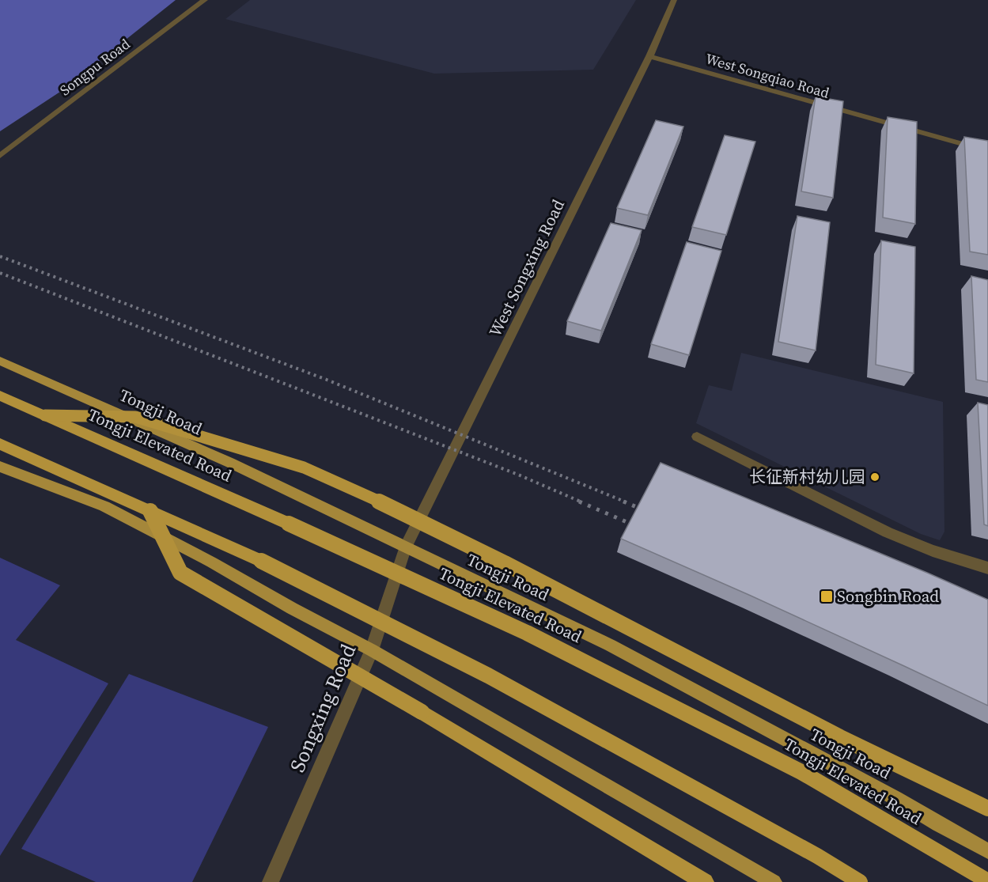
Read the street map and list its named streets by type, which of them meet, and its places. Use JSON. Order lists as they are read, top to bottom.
{
  "streets": {
    "highway": ["Tongji Elevated Road"],
    "main road": ["Tongji Road"],
    "street": [
      "Songpu Road",
      "West Songqiao Road",
      "West Songxing Road",
      "Songxing Road"
    ]
  },
  "crossings": [
    ["West Songqiao Road", "West Songxing Road"],
    ["West Songxing Road", "Tongji Road"],
    ["West Songxing Road", "Songxing Road"],
    ["Tongji Road", "Songxing Road"]
  ],
  "places": {
    "other": ["长征新村幼儿园"],
    "transit": ["Songbin Road"]
  }
}
